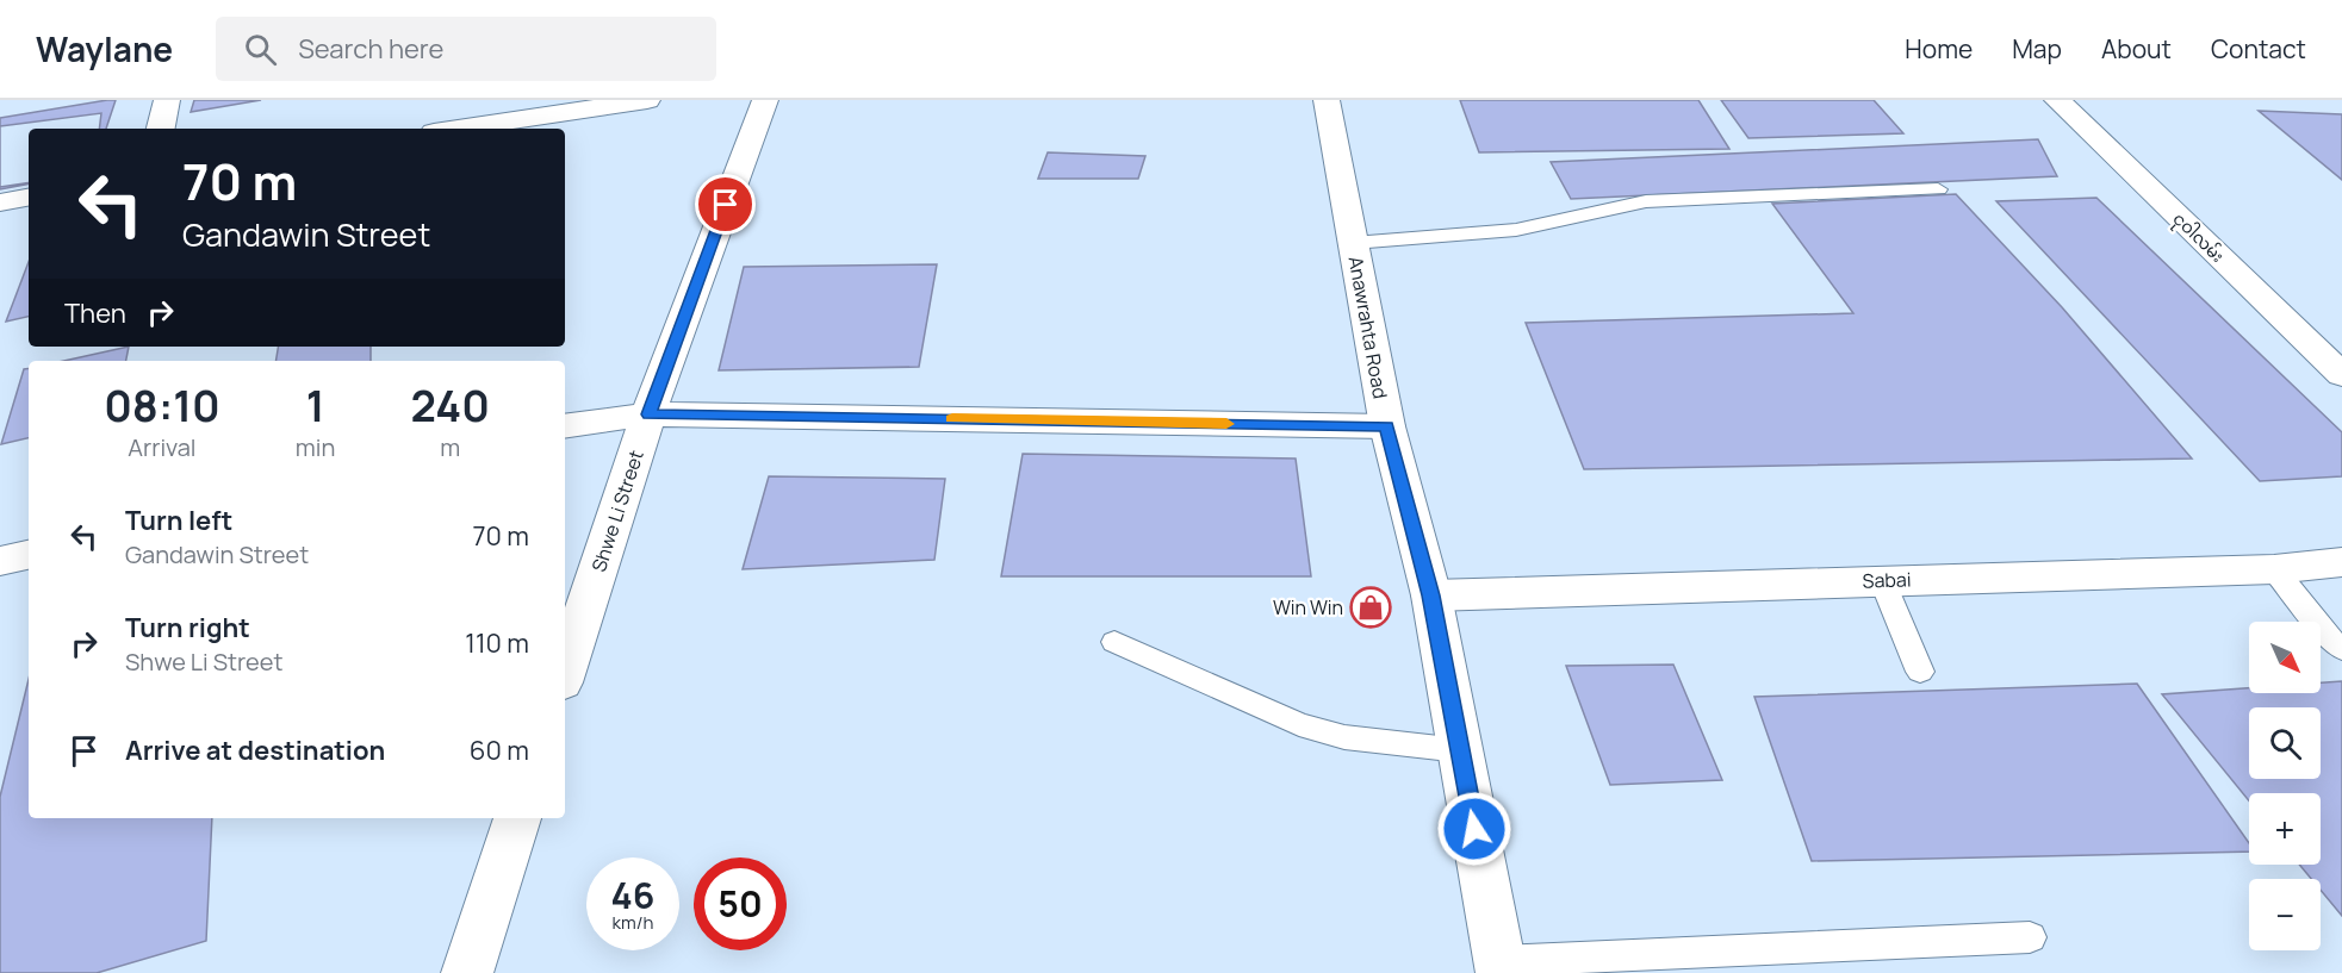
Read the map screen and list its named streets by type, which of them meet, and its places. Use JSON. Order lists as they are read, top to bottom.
{
  "streets": {
    "street": [
      "ငုဝါလမ်း",
      "Anawrahta Road",
      "Shwe Li Street",
      "Sabai"
    ]
  },
  "crossings": [
    ["Anawrahta Road", "Sabai"]
  ],
  "places": {
    "shop": ["Win Win"]
  },
  "north": "bottom right",
  "page": {
    "header": "Waylane",
    "search": "Search here",
    "nav": [
      "Home",
      "Map",
      "About",
      "Contact"
    ],
    "turn": ["70 m", "Gandawin Street"],
    "then": "Then",
    "eta": [
      "08:10",
      "Arrival",
      "1",
      "min",
      "240",
      "m"
    ],
    "list": [
      {
        "name": "Turn left",
        "note": "Gandawin Street",
        "value": "70 m"
      },
      {
        "name": "Turn right",
        "note": "Shwe Li Street",
        "value": "110 m"
      },
      {
        "name": "Arrive at destination",
        "value": "60 m"
      }
    ],
    "map_buttons": ["+", "−"],
    "speed": "46 km/h",
    "limit": "50"
  }
}
